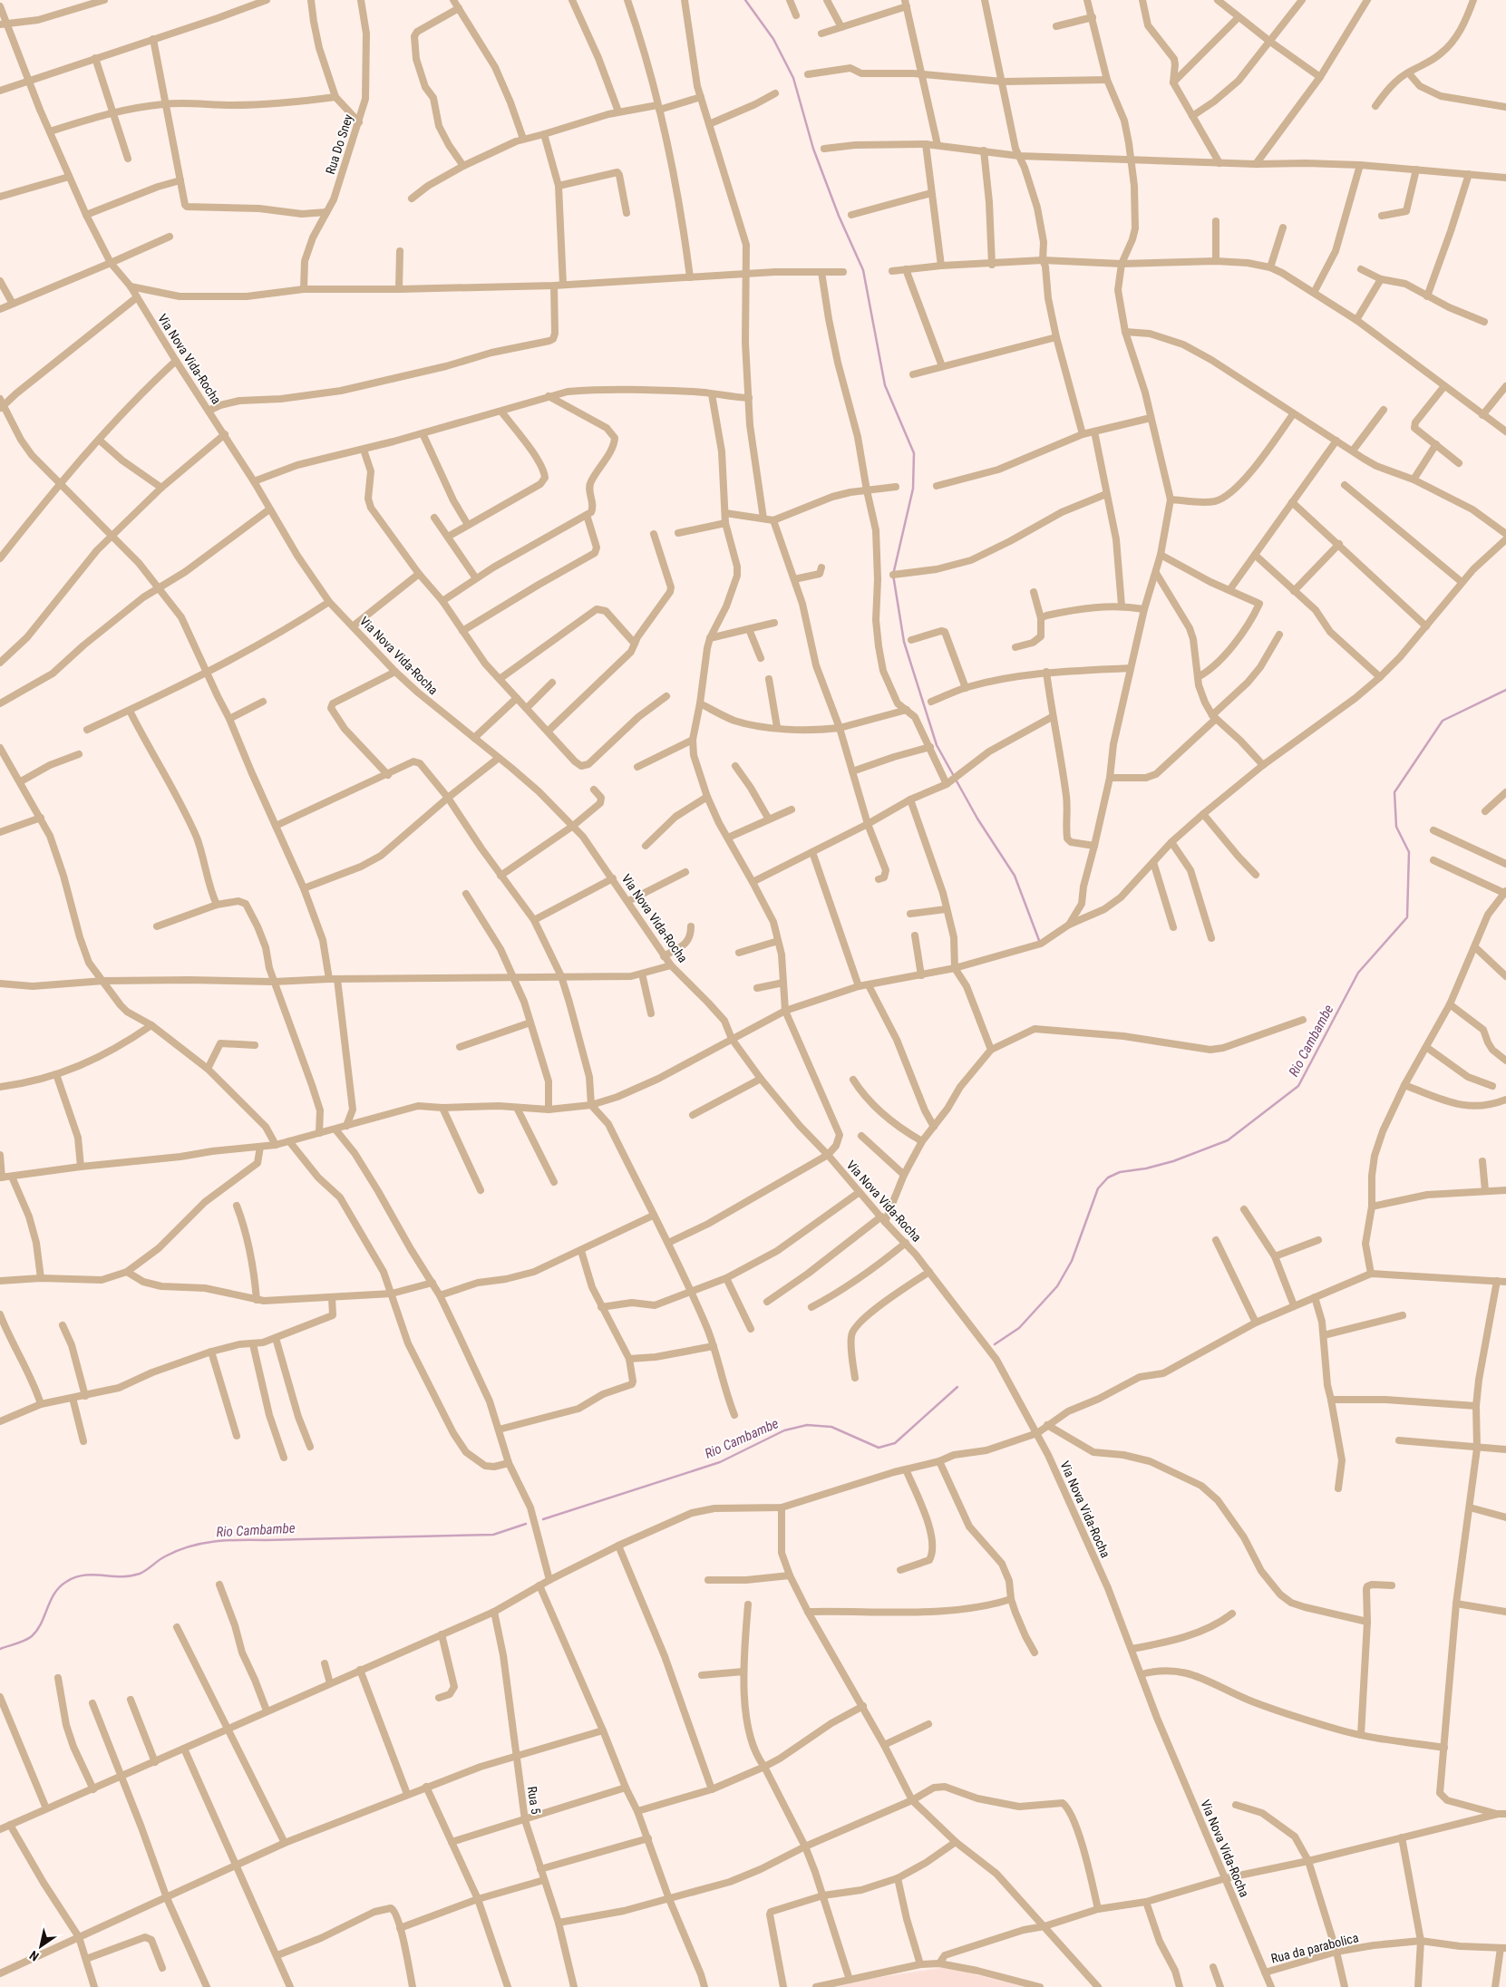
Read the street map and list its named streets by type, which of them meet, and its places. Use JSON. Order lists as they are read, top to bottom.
{
  "streets": {
    "street": [
      "Rua Do Sney",
      "Via Nova Vida-Rocha",
      "Rua 5",
      "Rua da parabolica"
    ]
  },
  "crossings": [
    ["Via Nova Vida-Rocha", "Rua da parabolica"]
  ],
  "water": ["Rio Cambambe"],
  "north": "bottom left"
}
